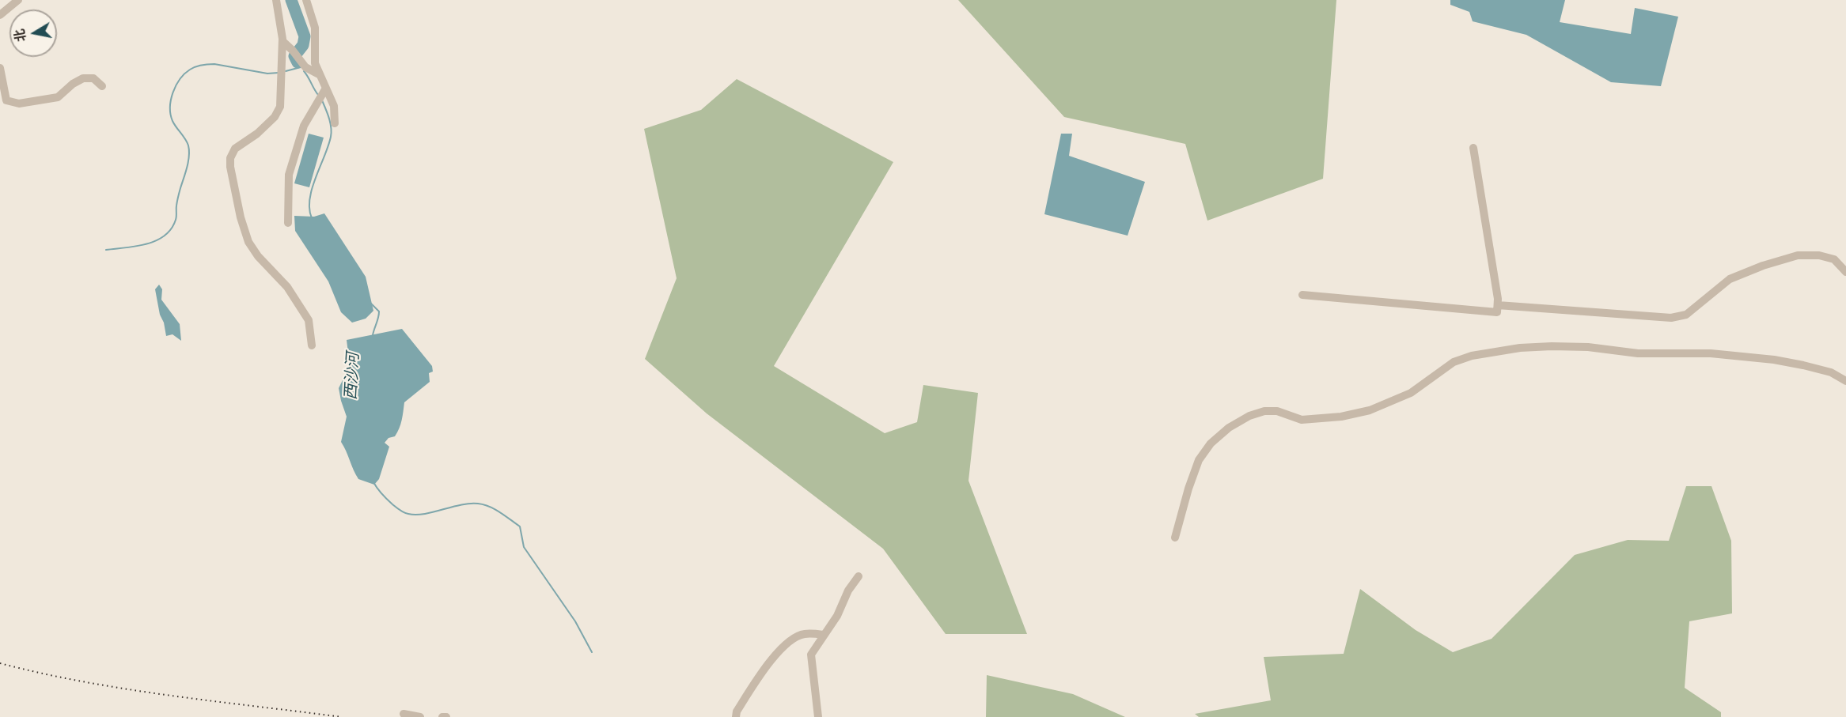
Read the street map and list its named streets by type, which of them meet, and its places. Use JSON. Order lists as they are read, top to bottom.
{
  "water": ["西沙河"],
  "north": "left"
}
